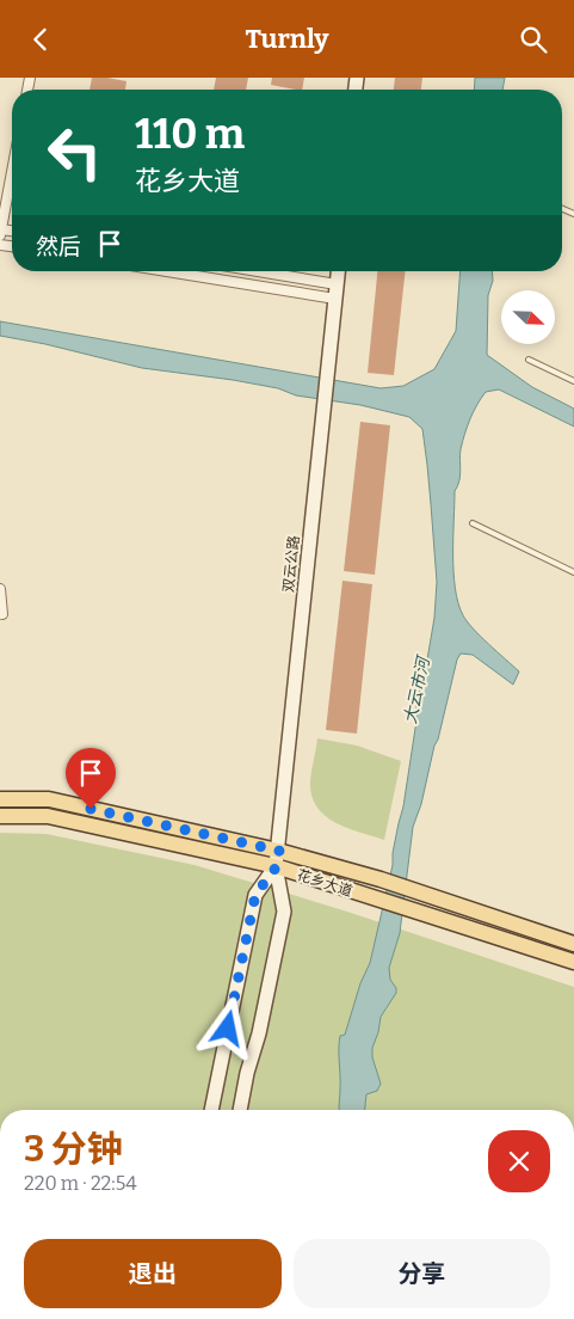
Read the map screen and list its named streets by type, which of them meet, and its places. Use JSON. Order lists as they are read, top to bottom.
{
  "streets": {
    "main road": ["花乡大道"],
    "street": ["双云公路"]
  },
  "crossings": [
    ["双云公路", "花乡大道"]
  ],
  "water": ["大云市河"],
  "north": "bottom right",
  "page": {
    "header": "Turnly",
    "turn": ["110 m", "花乡大道"],
    "then": "然后",
    "heading": ["3 分钟", "220 m · 22:54"],
    "buttons": ["退出", "分享"]
  }
}
